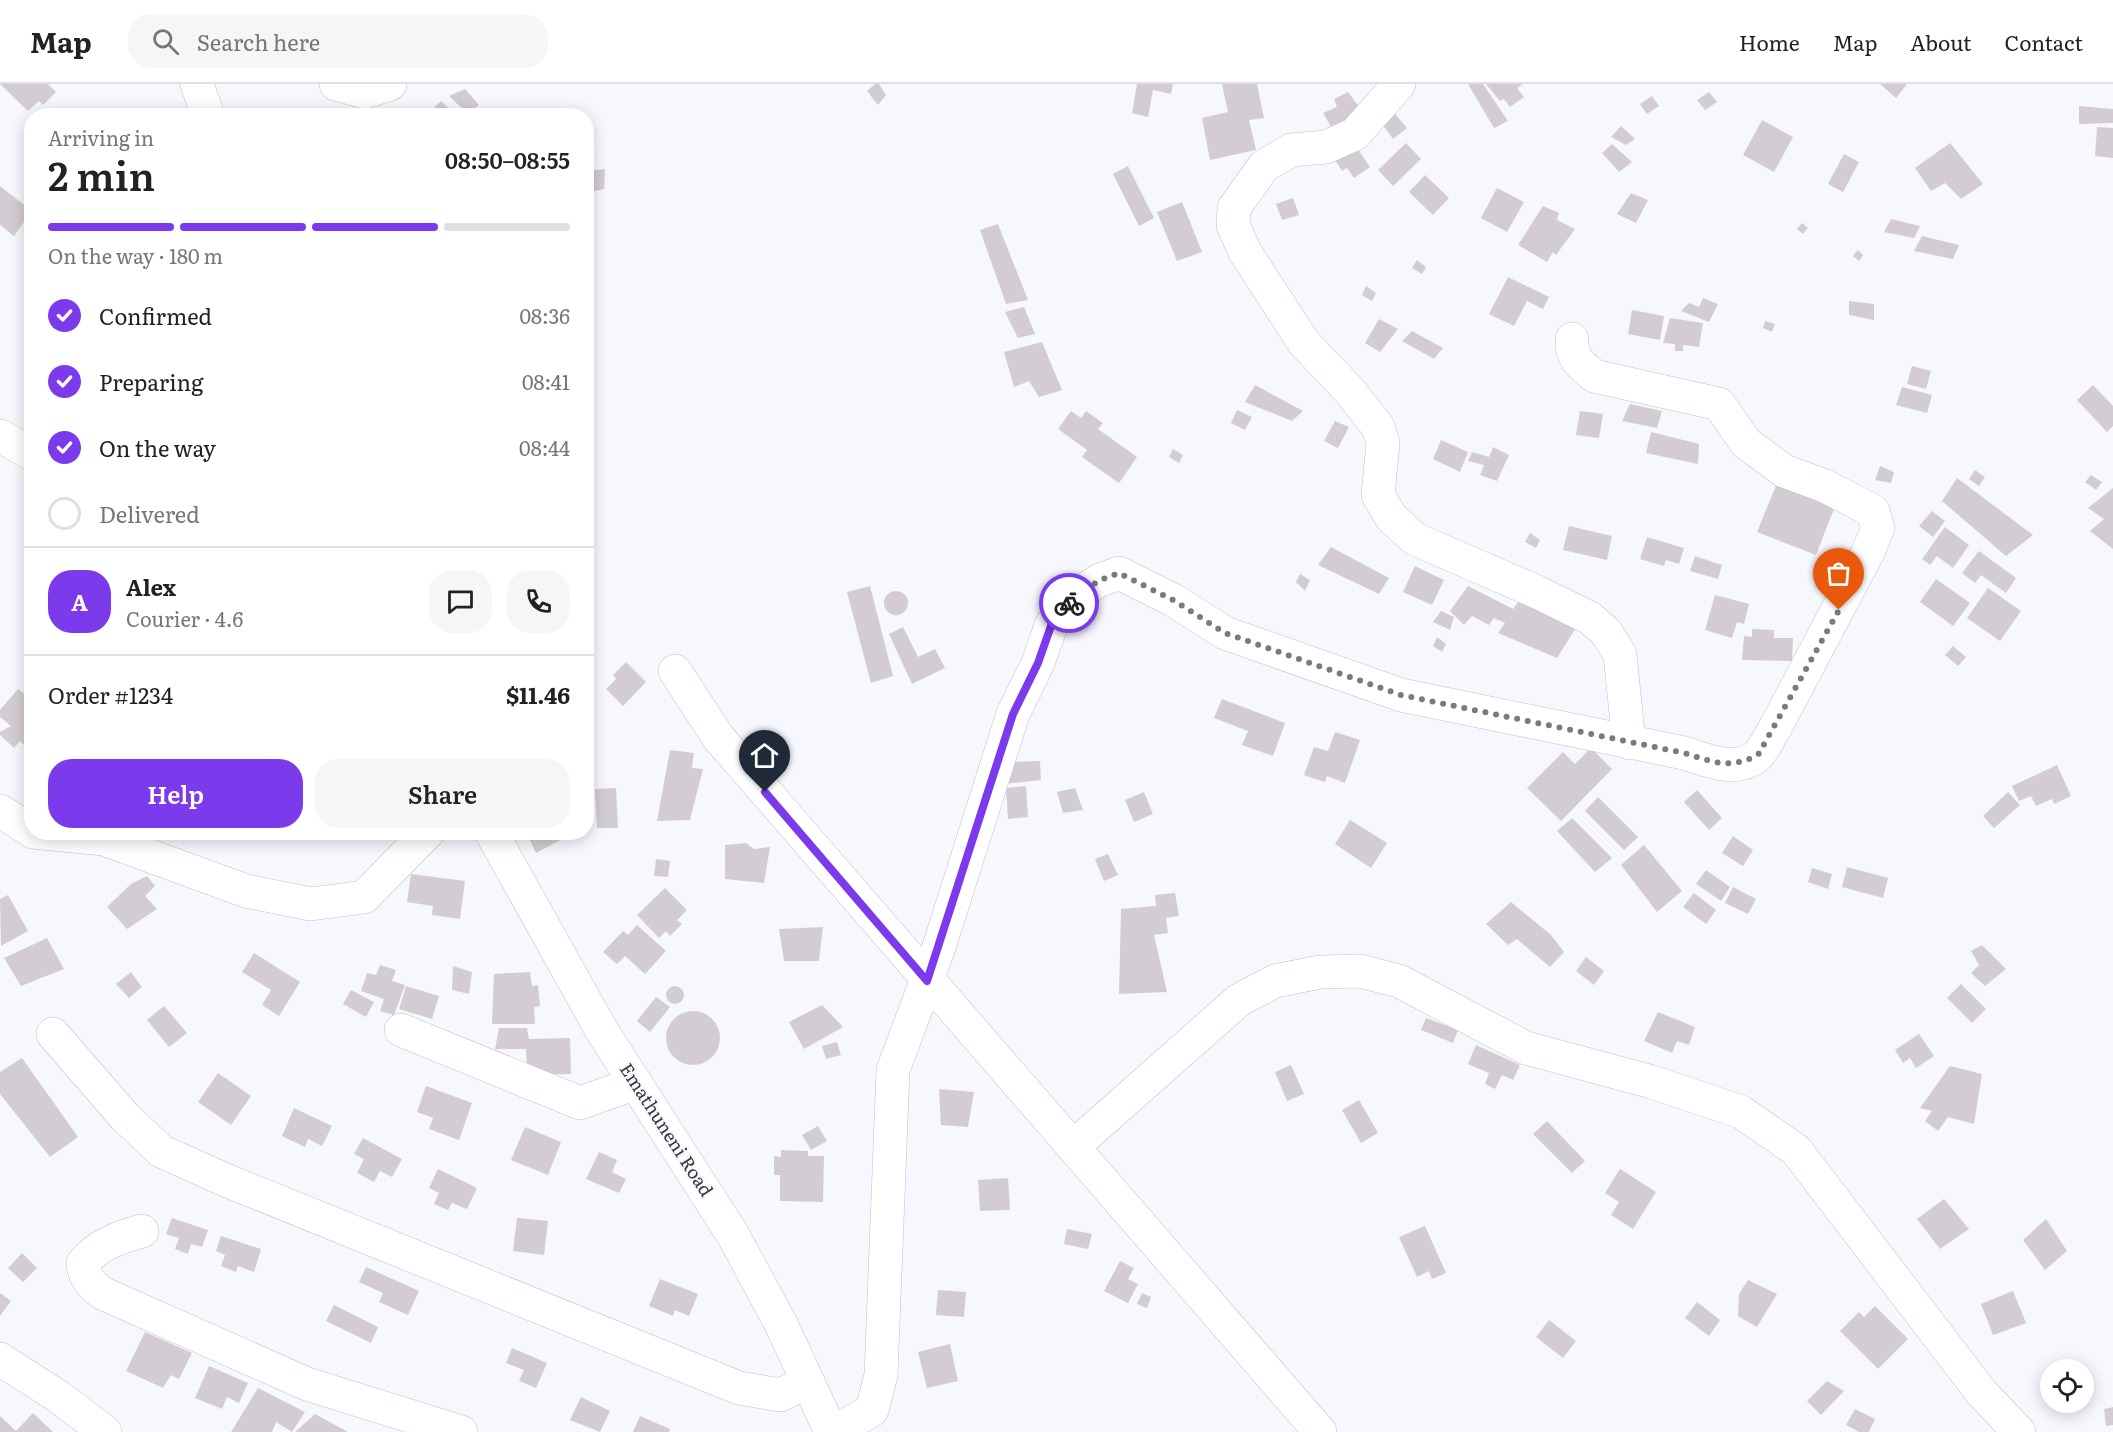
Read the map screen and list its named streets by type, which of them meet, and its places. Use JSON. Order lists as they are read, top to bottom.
{
  "streets": {
    "street": ["Emathuneni Road"]
  },
  "page": {
    "header": "Map",
    "search": "Search here",
    "nav": [
      "Home",
      "Map",
      "About",
      "Contact"
    ],
    "heading": ["2 min", "Arriving in", "08:50–08:55"],
    "panel": [
      "Alex",
      "Courier · 4.6",
      "Order #1234",
      "$11.46"
    ],
    "bar": "On the way · 180 m",
    "list": [
      ["Confirmed", "08:36"],
      ["Preparing", "08:41"],
      ["On the way", "08:44"],
      "Delivered"
    ],
    "round": "A",
    "buttons": ["Help", "Share"]
  }
}
